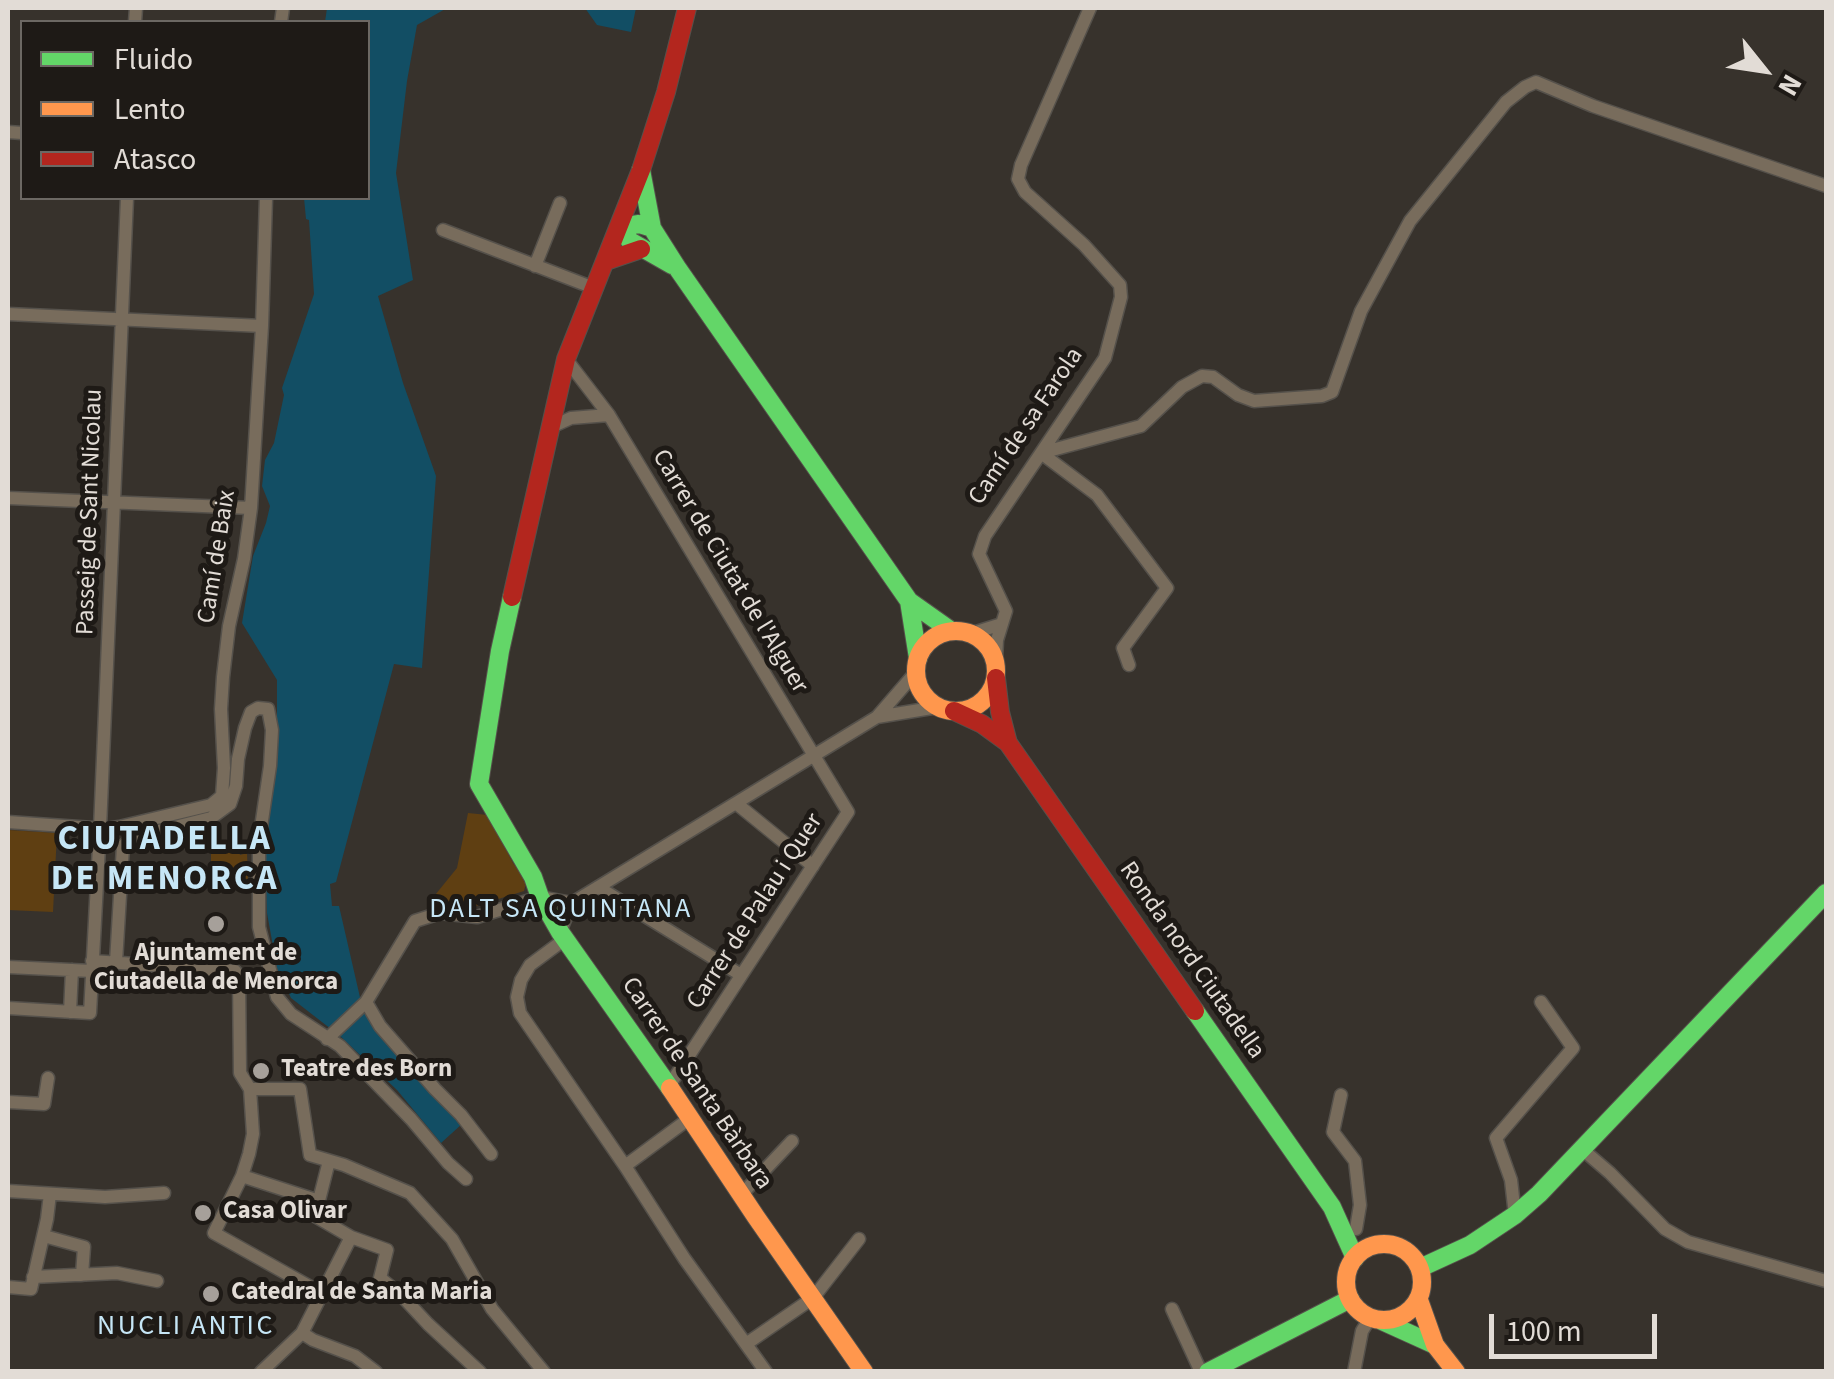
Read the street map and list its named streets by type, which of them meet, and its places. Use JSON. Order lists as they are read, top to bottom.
{
  "streets": {
    "street": [
      "Camí de sa Farola",
      "Passeig de Sant Nicolau",
      "Camí de Baix",
      "Carrer de Ciutat de l'Alguer",
      "Carrer de Palau i Quer",
      "Ronda nord Ciutadella",
      "Carrer de Santa Bàrbara"
    ]
  },
  "crossings": [
    ["Passeig de Sant Nicolau", "Camí de Baix"],
    ["Carrer de Ciutat de l'Alguer", "Carrer de Palau i Quer"],
    ["Carrer de Palau i Quer", "Carrer de Santa Bàrbara"]
  ],
  "districts": ["CIUTADELLA DE MENORCA", "DALT SA QUINTANA", "NUCLI ANTIC"],
  "places": [
    "Ajuntament de Ciutadella de Menorca",
    "Teatre des Born",
    "Casa Olivar",
    "Catedral de Santa Maria"
  ],
  "legend": ["Fluido", "Lento", "Atasco"],
  "scale_bar": "100 m",
  "north": "bottom right"
}
